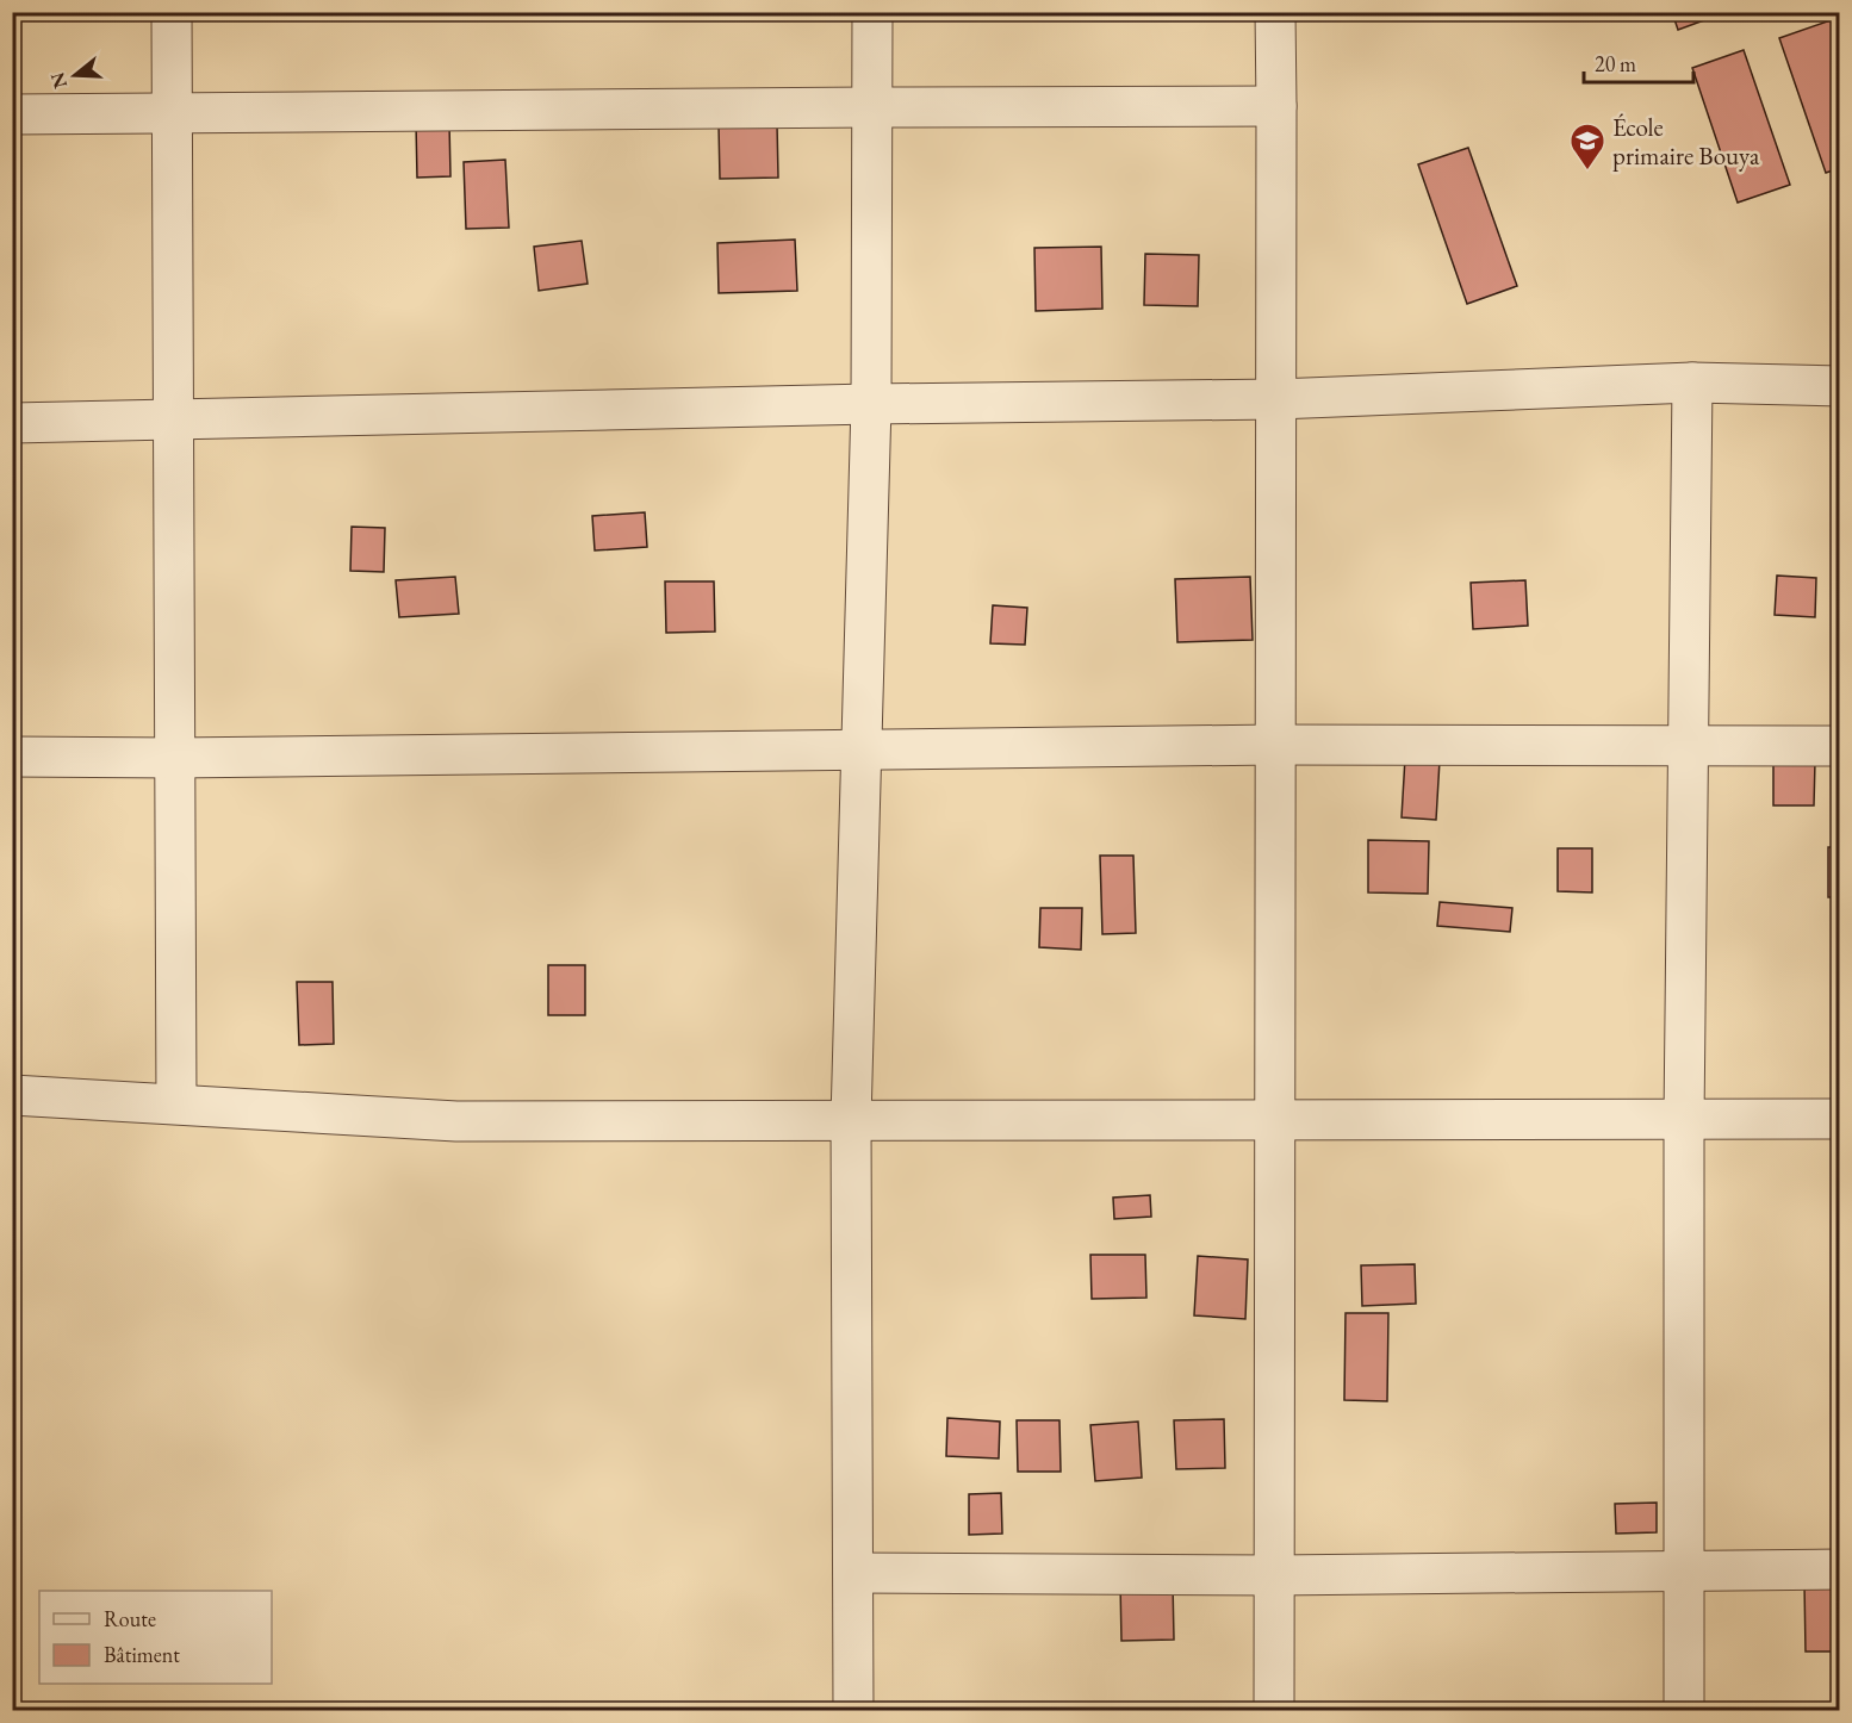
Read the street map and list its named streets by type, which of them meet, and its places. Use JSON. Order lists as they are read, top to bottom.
{
  "places": {
    "school or university": ["École primaire Bouya"]
  },
  "legend": ["Route", "Bâtiment"],
  "scale_bar": "20 m",
  "north": "left"
}
